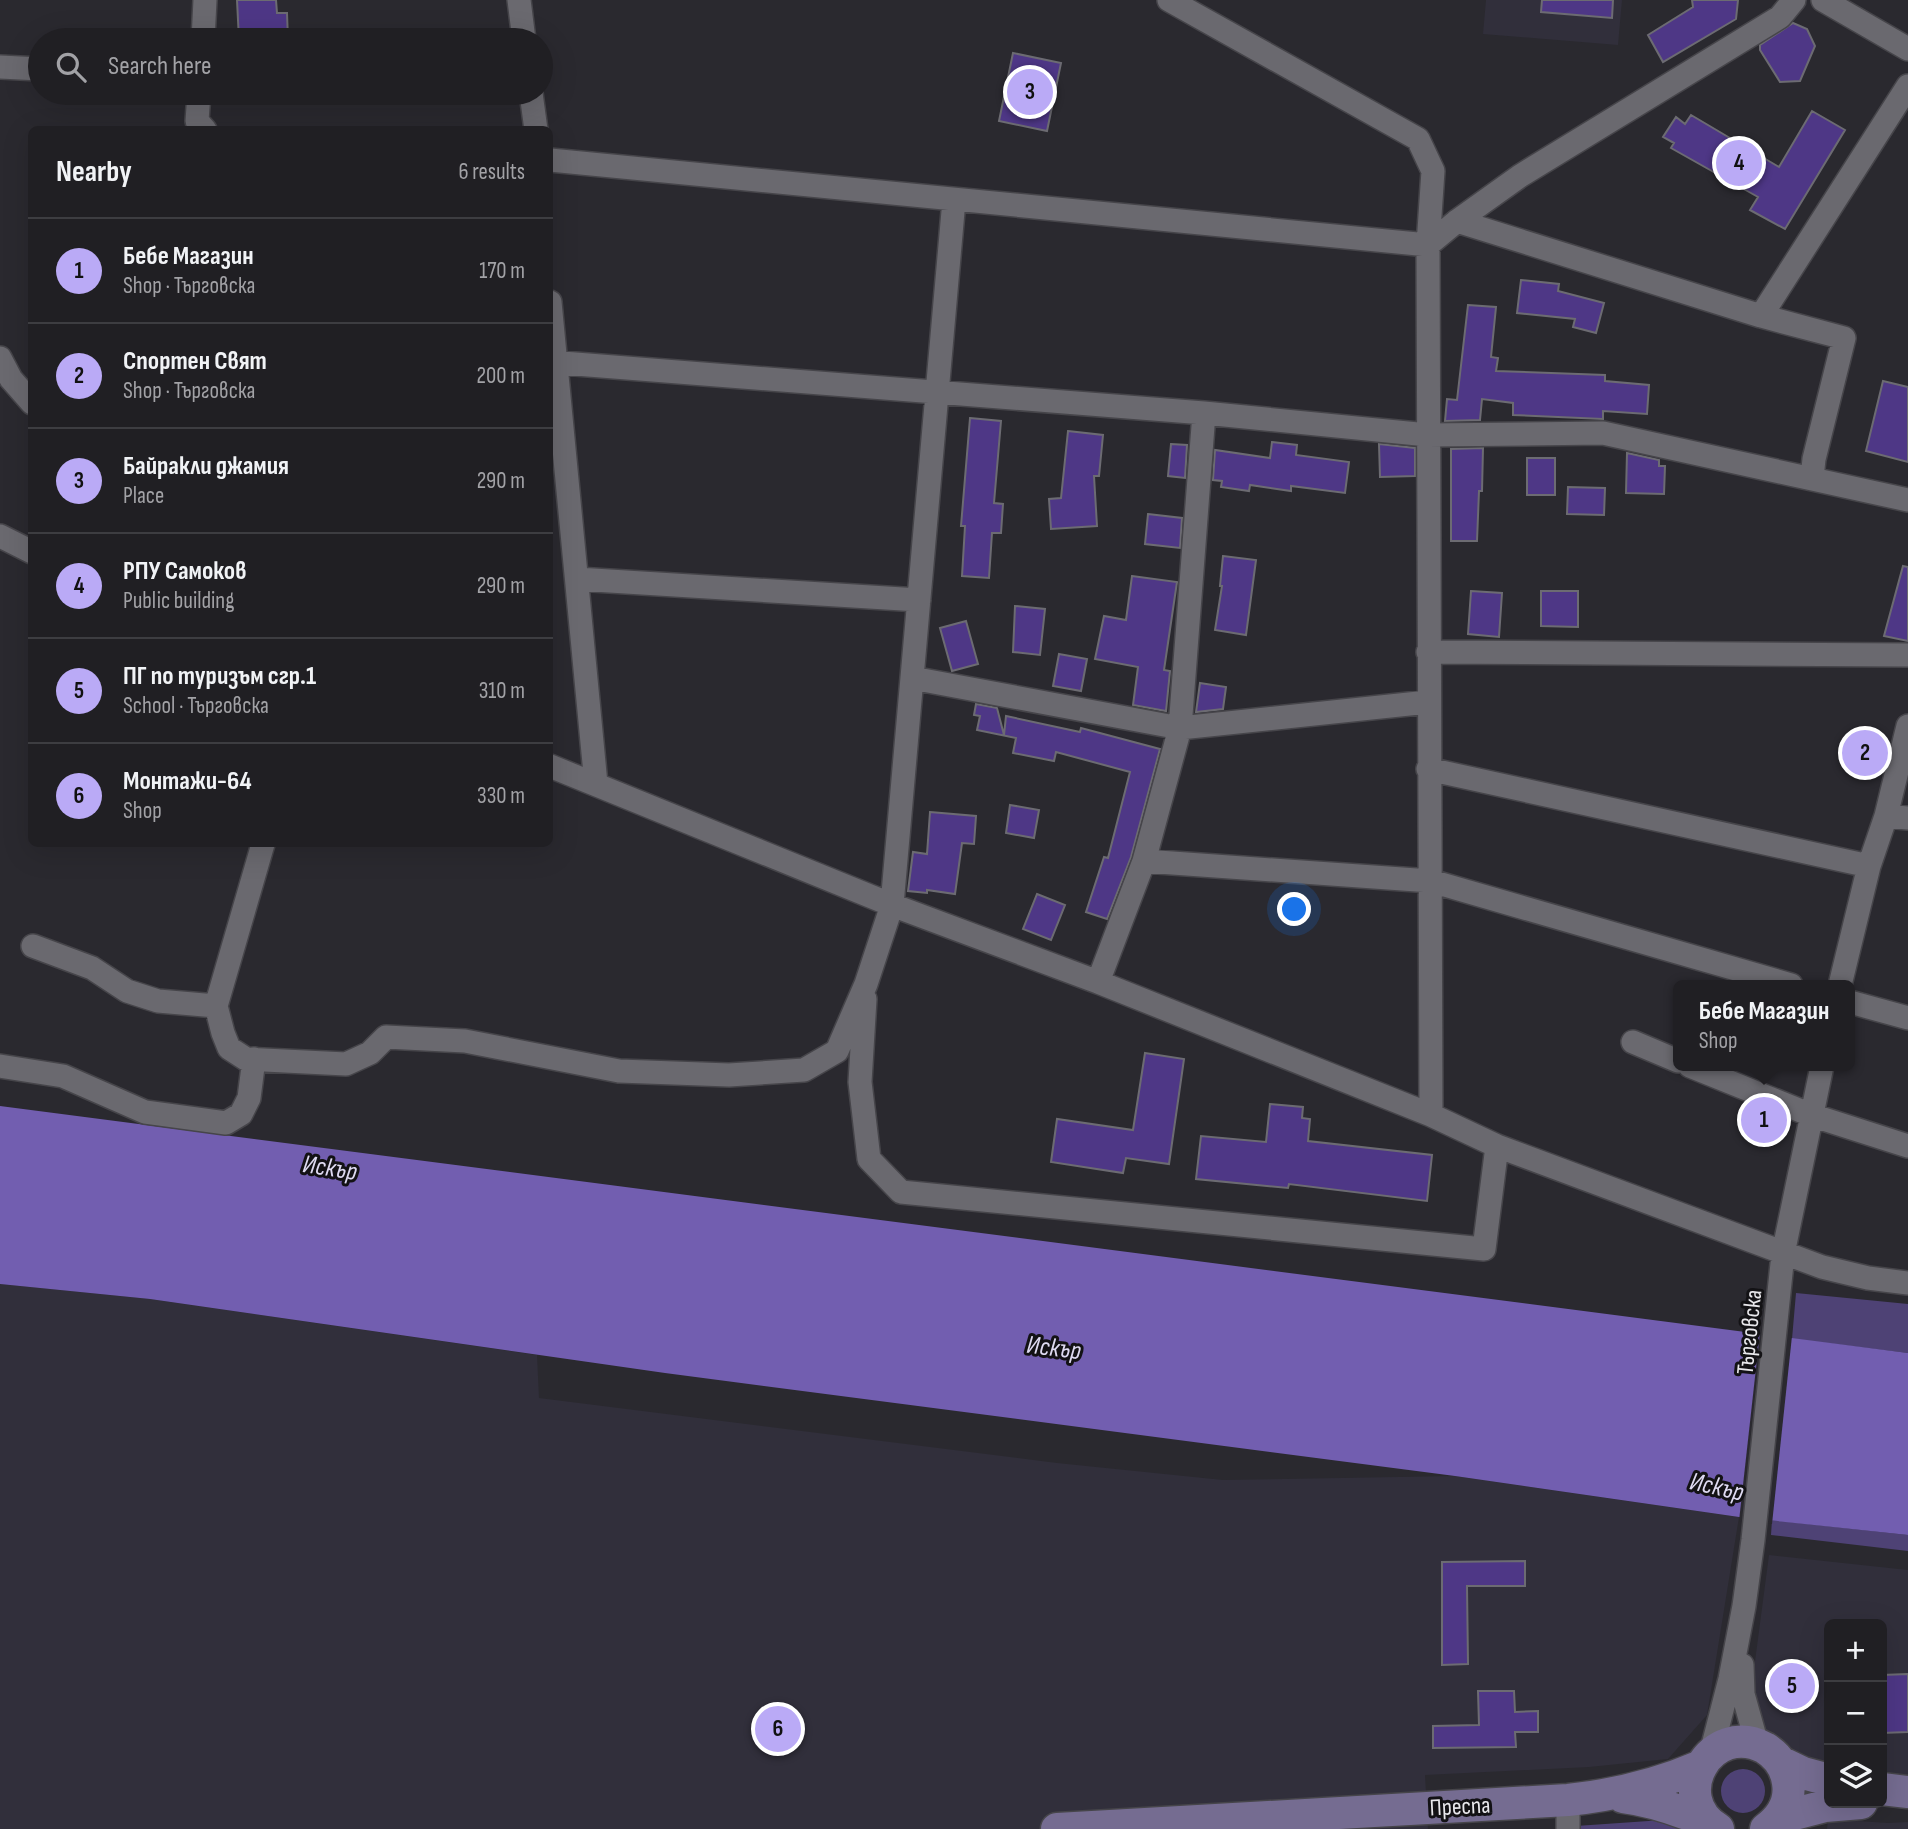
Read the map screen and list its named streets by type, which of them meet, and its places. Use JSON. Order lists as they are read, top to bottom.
{
  "streets": {
    "main road": ["Преспа"],
    "street": ["Търговска"]
  },
  "crossings": [
    ["Търговска", "Преспа"]
  ],
  "water": ["Искър"],
  "page": {
    "search": "Search here",
    "pins": [
      "3",
      "4",
      "2",
      "1",
      "5",
      "6"
    ],
    "heading": ["Nearby", "6 results"],
    "list": [
      {
        "mark": "1",
        "name": "Бебе Магазин",
        "note": "Shop · Търговска",
        "value": "170 m"
      },
      {
        "mark": "2",
        "name": "Спортен Свят",
        "note": "Shop · Търговска",
        "value": "200 m"
      },
      {
        "mark": "3",
        "name": "Байракли джамия",
        "note": "Place",
        "value": "290 m"
      },
      {
        "mark": "4",
        "name": "РПУ Самоков",
        "note": "Public building",
        "value": "290 m"
      },
      {
        "mark": "5",
        "name": "ПГ по туризъм сгр.1",
        "note": "School · Търговска",
        "value": "310 m"
      },
      {
        "mark": "6",
        "name": "Монтажи-64",
        "note": "Shop",
        "value": "330 m"
      }
    ],
    "popup": ["Бебе Магазин", "Shop"],
    "map_buttons": ["+", "−"]
  }
}
